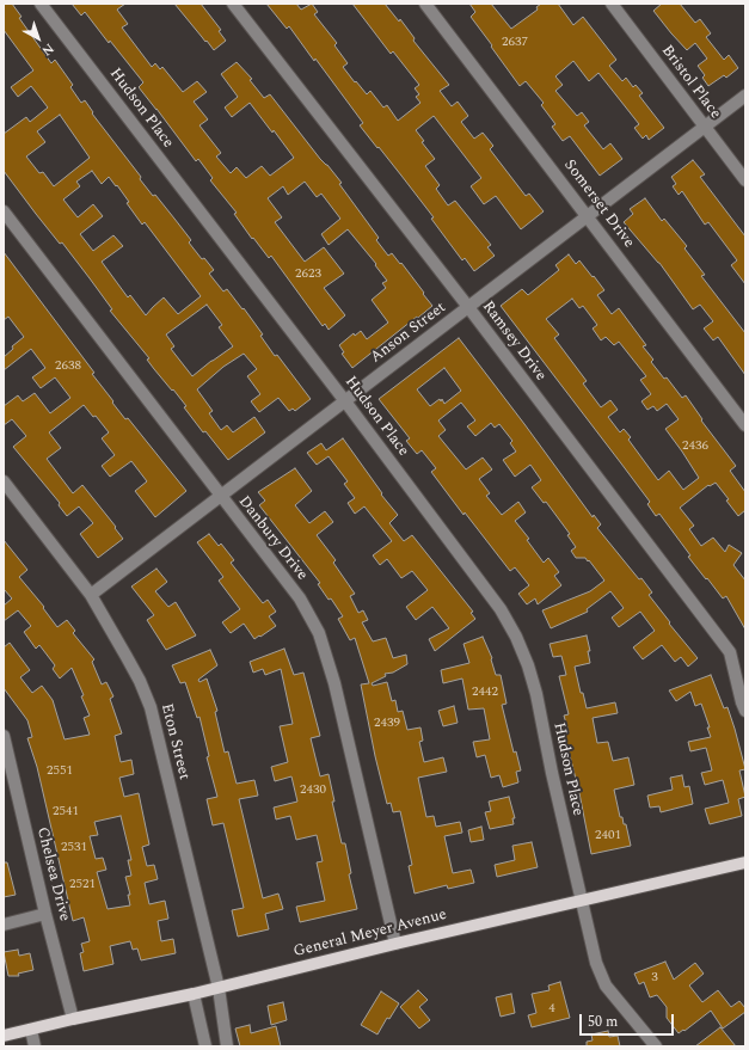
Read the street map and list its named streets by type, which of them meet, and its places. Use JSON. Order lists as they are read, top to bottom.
{
  "streets": {
    "main road": ["General Meyer Avenue"],
    "street": [
      "Bristol Place",
      "Hudson Place",
      "Somerset Drive",
      "Anson Street",
      "Ramsey Drive",
      "Danbury Drive",
      "Eton Street",
      "Chelsea Drive"
    ]
  },
  "crossings": [
    ["Bristol Place", "Anson Street"],
    ["Hudson Place", "Anson Street"],
    ["Hudson Place", "General Meyer Avenue"],
    ["Somerset Drive", "Anson Street"],
    ["Anson Street", "Ramsey Drive"],
    ["Anson Street", "Danbury Drive"],
    ["Anson Street", "Eton Street"],
    ["Danbury Drive", "General Meyer Avenue"],
    ["Eton Street", "General Meyer Avenue"],
    ["Chelsea Drive", "General Meyer Avenue"]
  ],
  "house_numbers": [
    "2637",
    "2623",
    "2638",
    "2436",
    "2442",
    "2439",
    "2551",
    "2430",
    "2541",
    "2401",
    "2531",
    "2521",
    "3",
    "4"
  ],
  "scale_bar": "50 m",
  "north": "bottom right"
}
